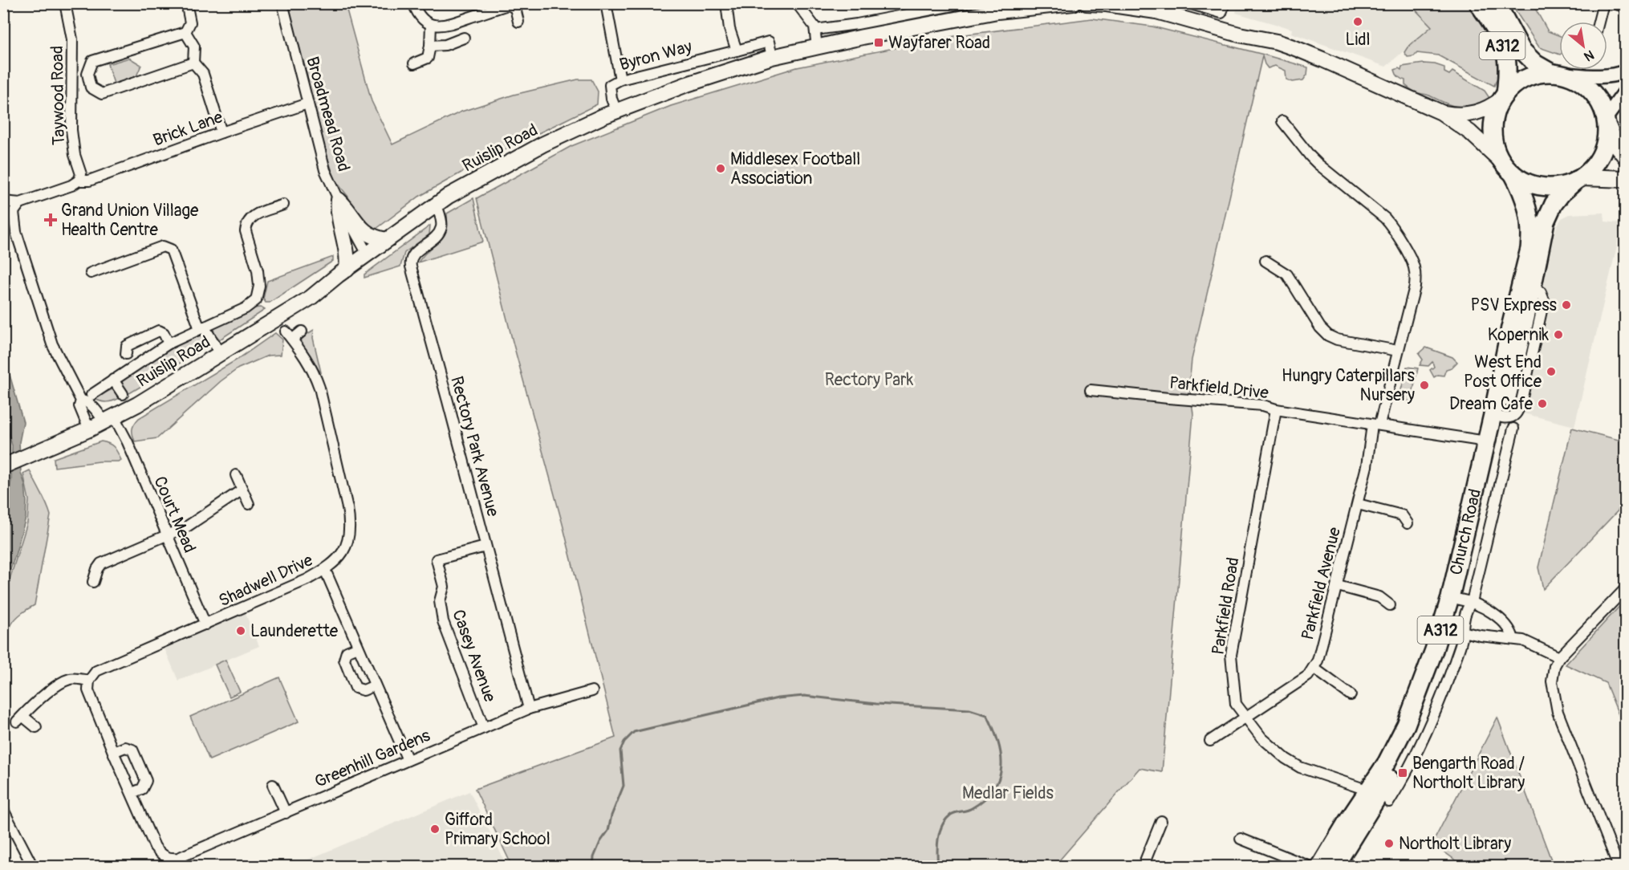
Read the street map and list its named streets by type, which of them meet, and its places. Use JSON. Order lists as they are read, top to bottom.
{
  "streets": {
    "highway": ["A312", "Church Road"],
    "main road": ["Ruislip Road"],
    "street": [
      "Byron Way",
      "Taywood Road",
      "Broadmead Road",
      "Brick Lane",
      "Parkfield Drive",
      "Rectory Park Avenue",
      "Court Mead",
      "Shadwell Drive",
      "Parkfield Avenue",
      "Parkfield Road",
      "Casey Avenue",
      "Greenhill Gardens"
    ]
  },
  "crossings": [
    ["A312", "Church Road"],
    ["Byron Way", "Ruislip Road"],
    ["Taywood Road", "Brick Lane"],
    ["Broadmead Road", "Brick Lane"],
    ["Broadmead Road", "Ruislip Road"],
    ["Ruislip Road", "Rectory Park Avenue"],
    ["Ruislip Road", "Court Mead"],
    ["Parkfield Drive", "Church Road"],
    ["Parkfield Drive", "Parkfield Avenue"],
    ["Parkfield Drive", "Parkfield Road"],
    ["Rectory Park Avenue", "Casey Avenue"],
    ["Rectory Park Avenue", "Greenhill Gardens"],
    ["Court Mead", "Shadwell Drive"],
    ["Church Road", "Parkfield Road"],
    ["Casey Avenue", "Greenhill Gardens"]
  ],
  "parks": ["Rectory Park", "Medlar Fields"],
  "places": {
    "other": [
      "Lidl",
      "Middlesex Football Association",
      "PSV Express",
      "Kopernik",
      "West End Post Office",
      "Hungry Caterpillars Nursery",
      "Dream Cafe",
      "Launderette",
      "Gifford Primary School",
      "Northolt Library"
    ],
    "transit": ["Wayfarer Road", "Bengarth Road / Northolt Library"],
    "health": ["Grand Union Village Health Centre"]
  },
  "north": "bottom right"
}
